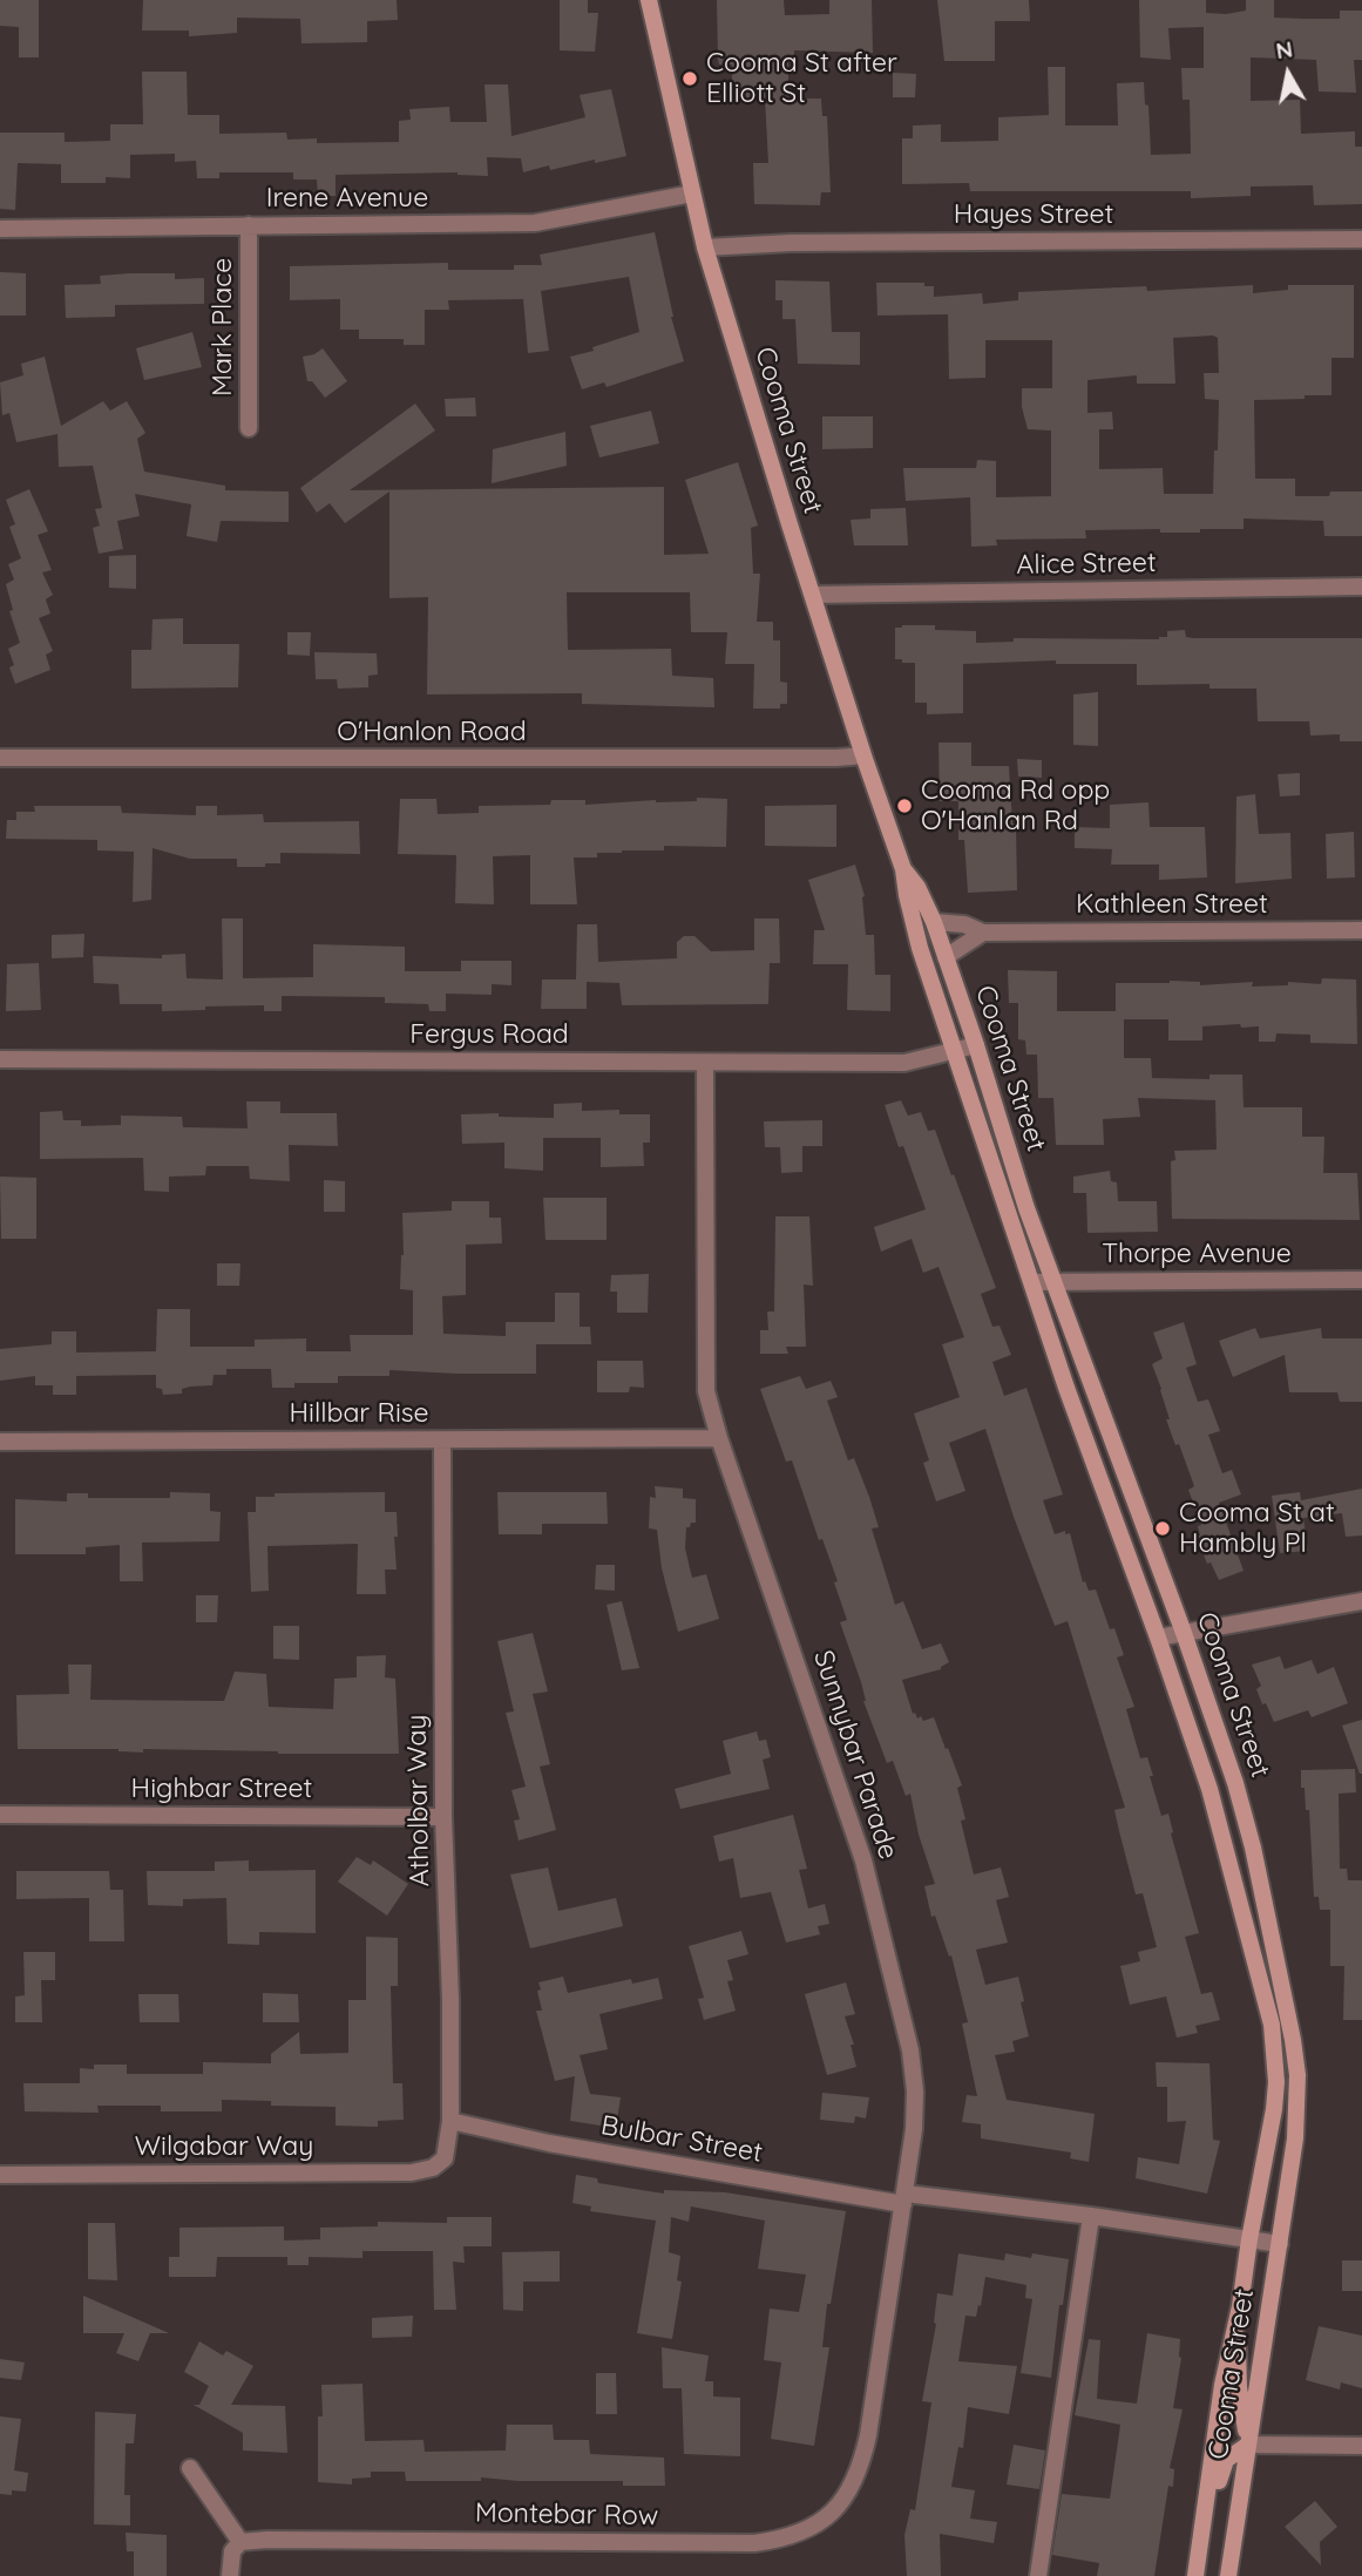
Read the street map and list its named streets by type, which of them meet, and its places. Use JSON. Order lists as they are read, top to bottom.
{
  "streets": {
    "main road": ["Cooma Street"],
    "street": [
      "Irene Avenue",
      "Hayes Street",
      "Mark Place",
      "Alice Street",
      "O'Hanlon Road",
      "Kathleen Street",
      "Fergus Road",
      "Thorpe Avenue",
      "Hillbar Rise",
      "Sunnybar Parade",
      "Highbar Street",
      "Atholbar Way",
      "Bulbar Street",
      "Wilgabar Way",
      "Montebar Row"
    ]
  },
  "crossings": [
    ["Irene Avenue", "Mark Place"],
    ["Irene Avenue", "Cooma Street"],
    ["Hayes Street", "Cooma Street"],
    ["Cooma Street", "Alice Street"],
    ["Cooma Street", "O'Hanlon Road"],
    ["Cooma Street", "Kathleen Street"],
    ["Cooma Street", "Fergus Road"],
    ["Cooma Street", "Thorpe Avenue"],
    ["Cooma Street", "Bulbar Street"],
    ["Fergus Road", "Sunnybar Parade"],
    ["Hillbar Rise", "Sunnybar Parade"],
    ["Hillbar Rise", "Atholbar Way"],
    ["Sunnybar Parade", "Bulbar Street"],
    ["Sunnybar Parade", "Montebar Row"],
    ["Highbar Street", "Atholbar Way"],
    ["Atholbar Way", "Bulbar Street"],
    ["Atholbar Way", "Wilgabar Way"]
  ],
  "places": ["Cooma St after Elliott St", "Cooma Rd opp O'Hanlan Rd", "Cooma St at Hambly Pl"],
  "north": "top"
}
